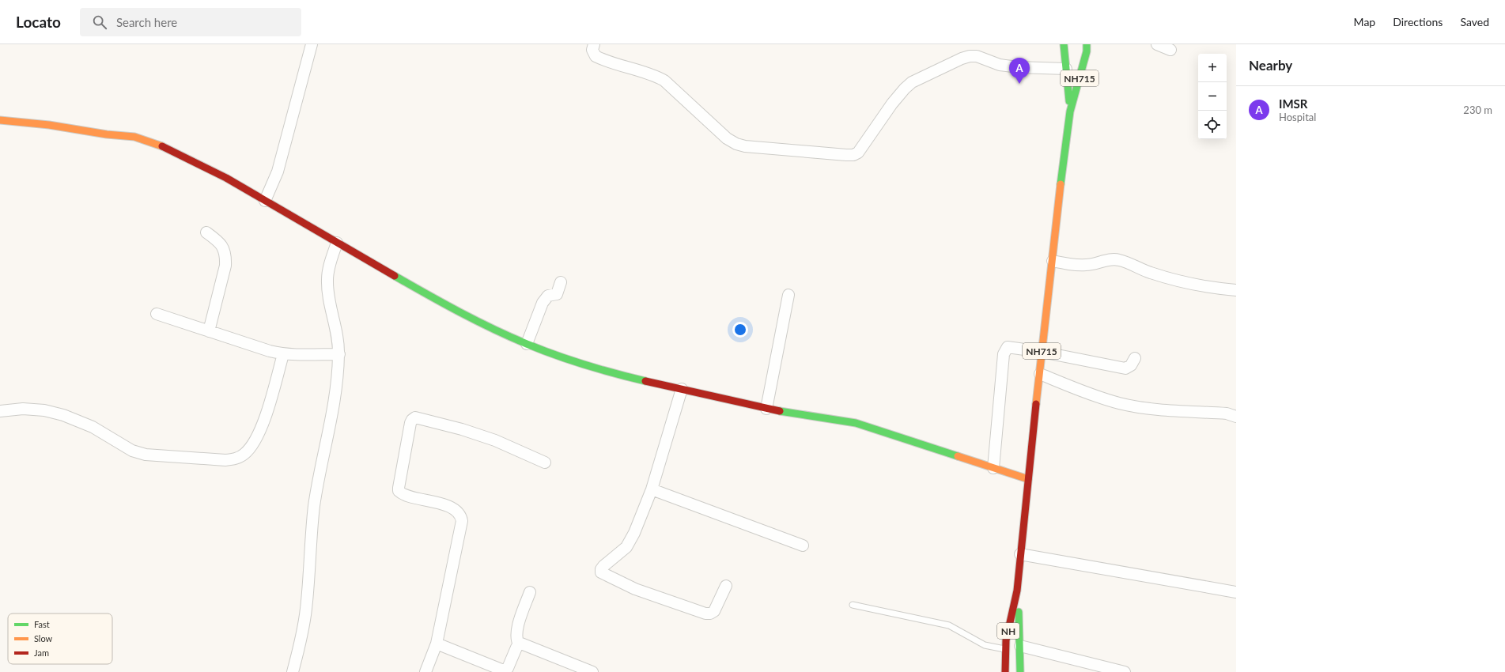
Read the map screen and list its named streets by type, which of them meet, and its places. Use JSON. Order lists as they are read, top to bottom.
{
  "streets": {
    "main road": ["NH715", "NH"]
  },
  "crossings": [
    ["NH715", "NH"]
  ],
  "legend": ["Fast", "Slow", "Jam"],
  "page": {
    "header": "Locato",
    "search": "Search here",
    "nav": ["Map", "Directions", "Saved"],
    "heading": "Nearby",
    "map_buttons": ["+", "−"],
    "pins": "A",
    "list": [
      {
        "mark": "A",
        "name": "IMSR",
        "note": "Hospital",
        "value": "230 m"
      }
    ]
  }
}
